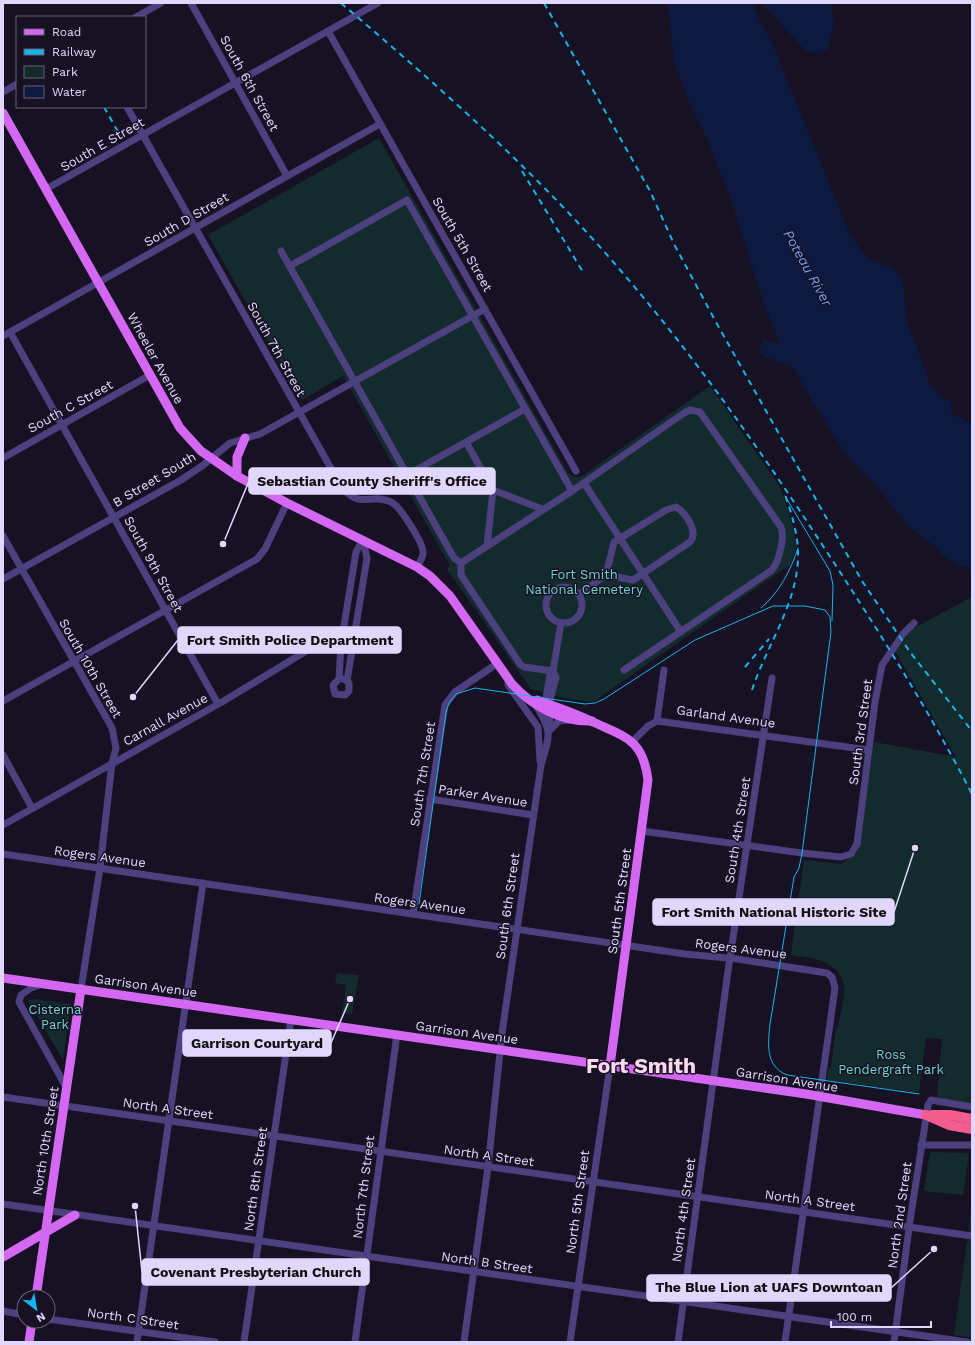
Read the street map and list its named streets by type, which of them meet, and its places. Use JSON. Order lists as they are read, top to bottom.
{
  "streets": {
    "highway": ["Garrison Avenue"],
    "main road": [
      "South 6th Street",
      "South 5th Street",
      "Wheeler Avenue",
      "North 10th Street"
    ],
    "street": [
      "South E Street",
      "South D Street",
      "South 7th Street",
      "South C Street",
      "B Street South",
      "South 9th Street",
      "South 10th Street",
      "Garland Avenue",
      "Carnall Avenue",
      "South 3rd Street",
      "Parker Avenue",
      "South 4th Street",
      "Rogers Avenue",
      "North A Street",
      "North 8th Street",
      "North 7th Street",
      "North 5th Street",
      "North 4th Street",
      "North 2nd Street",
      "North B Street",
      "North C Street"
    ]
  },
  "crossings": [
    ["South 6th Street", "South E Street"],
    ["South 6th Street", "South D Street"],
    ["South 6th Street", "South 7th Street"],
    ["South 6th Street", "Parker Avenue"],
    ["South 6th Street", "Rogers Avenue"],
    ["South 6th Street", "Garrison Avenue"],
    ["South 6th Street", "North A Street"],
    ["South 6th Street", "North B Street"],
    ["South E Street", "South 5th Street"],
    ["South E Street", "South 7th Street"],
    ["South E Street", "Wheeler Avenue"],
    ["South D Street", "South 5th Street"],
    ["South D Street", "South 7th Street"],
    ["South D Street", "Wheeler Avenue"],
    ["South D Street", "South 9th Street"],
    ["South 5th Street", "B Street South"],
    ["South 5th Street", "Garland Avenue"],
    ["South 5th Street", "Rogers Avenue"],
    ["South 5th Street", "Garrison Avenue"],
    ["South 5th Street", "North 5th Street"],
    ["South 7th Street", "B Street South"],
    ["South 7th Street", "Parker Avenue"],
    ["South 7th Street", "Rogers Avenue"],
    ["Wheeler Avenue", "South C Street"],
    ["Wheeler Avenue", "B Street South"],
    ["South C Street", "South 9th Street"],
    ["B Street South", "South 9th Street"],
    ["B Street South", "South 10th Street"],
    ["South 9th Street", "Carnall Avenue"],
    ["South 10th Street", "Carnall Avenue"],
    ["South 10th Street", "Rogers Avenue"],
    ["South 10th Street", "Garrison Avenue"],
    ["South 10th Street", "North 10th Street"],
    ["Garland Avenue", "South 3rd Street"],
    ["Garland Avenue", "South 4th Street"],
    ["South 3rd Street", "South 4th Street"],
    ["South 4th Street", "Rogers Avenue"],
    ["South 4th Street", "Garrison Avenue"],
    ["South 4th Street", "North 4th Street"],
    ["Rogers Avenue", "Garrison Avenue"],
    ["Garrison Avenue", "North 10th Street"],
    ["Garrison Avenue", "North 8th Street"],
    ["Garrison Avenue", "North 7th Street"],
    ["Garrison Avenue", "North 5th Street"],
    ["Garrison Avenue", "North 4th Street"],
    ["Garrison Avenue", "North 2nd Street"],
    ["North A Street", "North 10th Street"],
    ["North A Street", "North 8th Street"],
    ["North A Street", "North 7th Street"],
    ["North A Street", "North 5th Street"],
    ["North A Street", "North 4th Street"],
    ["North A Street", "North 2nd Street"],
    ["North 10th Street", "North B Street"],
    ["North 8th Street", "North B Street"],
    ["North 7th Street", "North B Street"],
    ["North 5th Street", "North B Street"],
    ["North 4th Street", "North B Street"],
    ["North 2nd Street", "North B Street"]
  ],
  "districts": ["Fort Smith"],
  "water": ["Poteau River"],
  "parks": ["Fort Smith National Cemetery", "Cisterna Park", "Ross Pendergraft Park"],
  "places": [
    "Sebastian County Sheriff's Office",
    "Fort Smith Police Department",
    "Fort Smith National Historic Site",
    "Garrison Courtyard",
    "Covenant Presbyterian Church",
    "The Blue Lion at UAFS Downtoan"
  ],
  "legend": [
    "Road",
    "Railway",
    "Park",
    "Water"
  ],
  "scale_bar": "100 m",
  "north": "bottom right"
}
